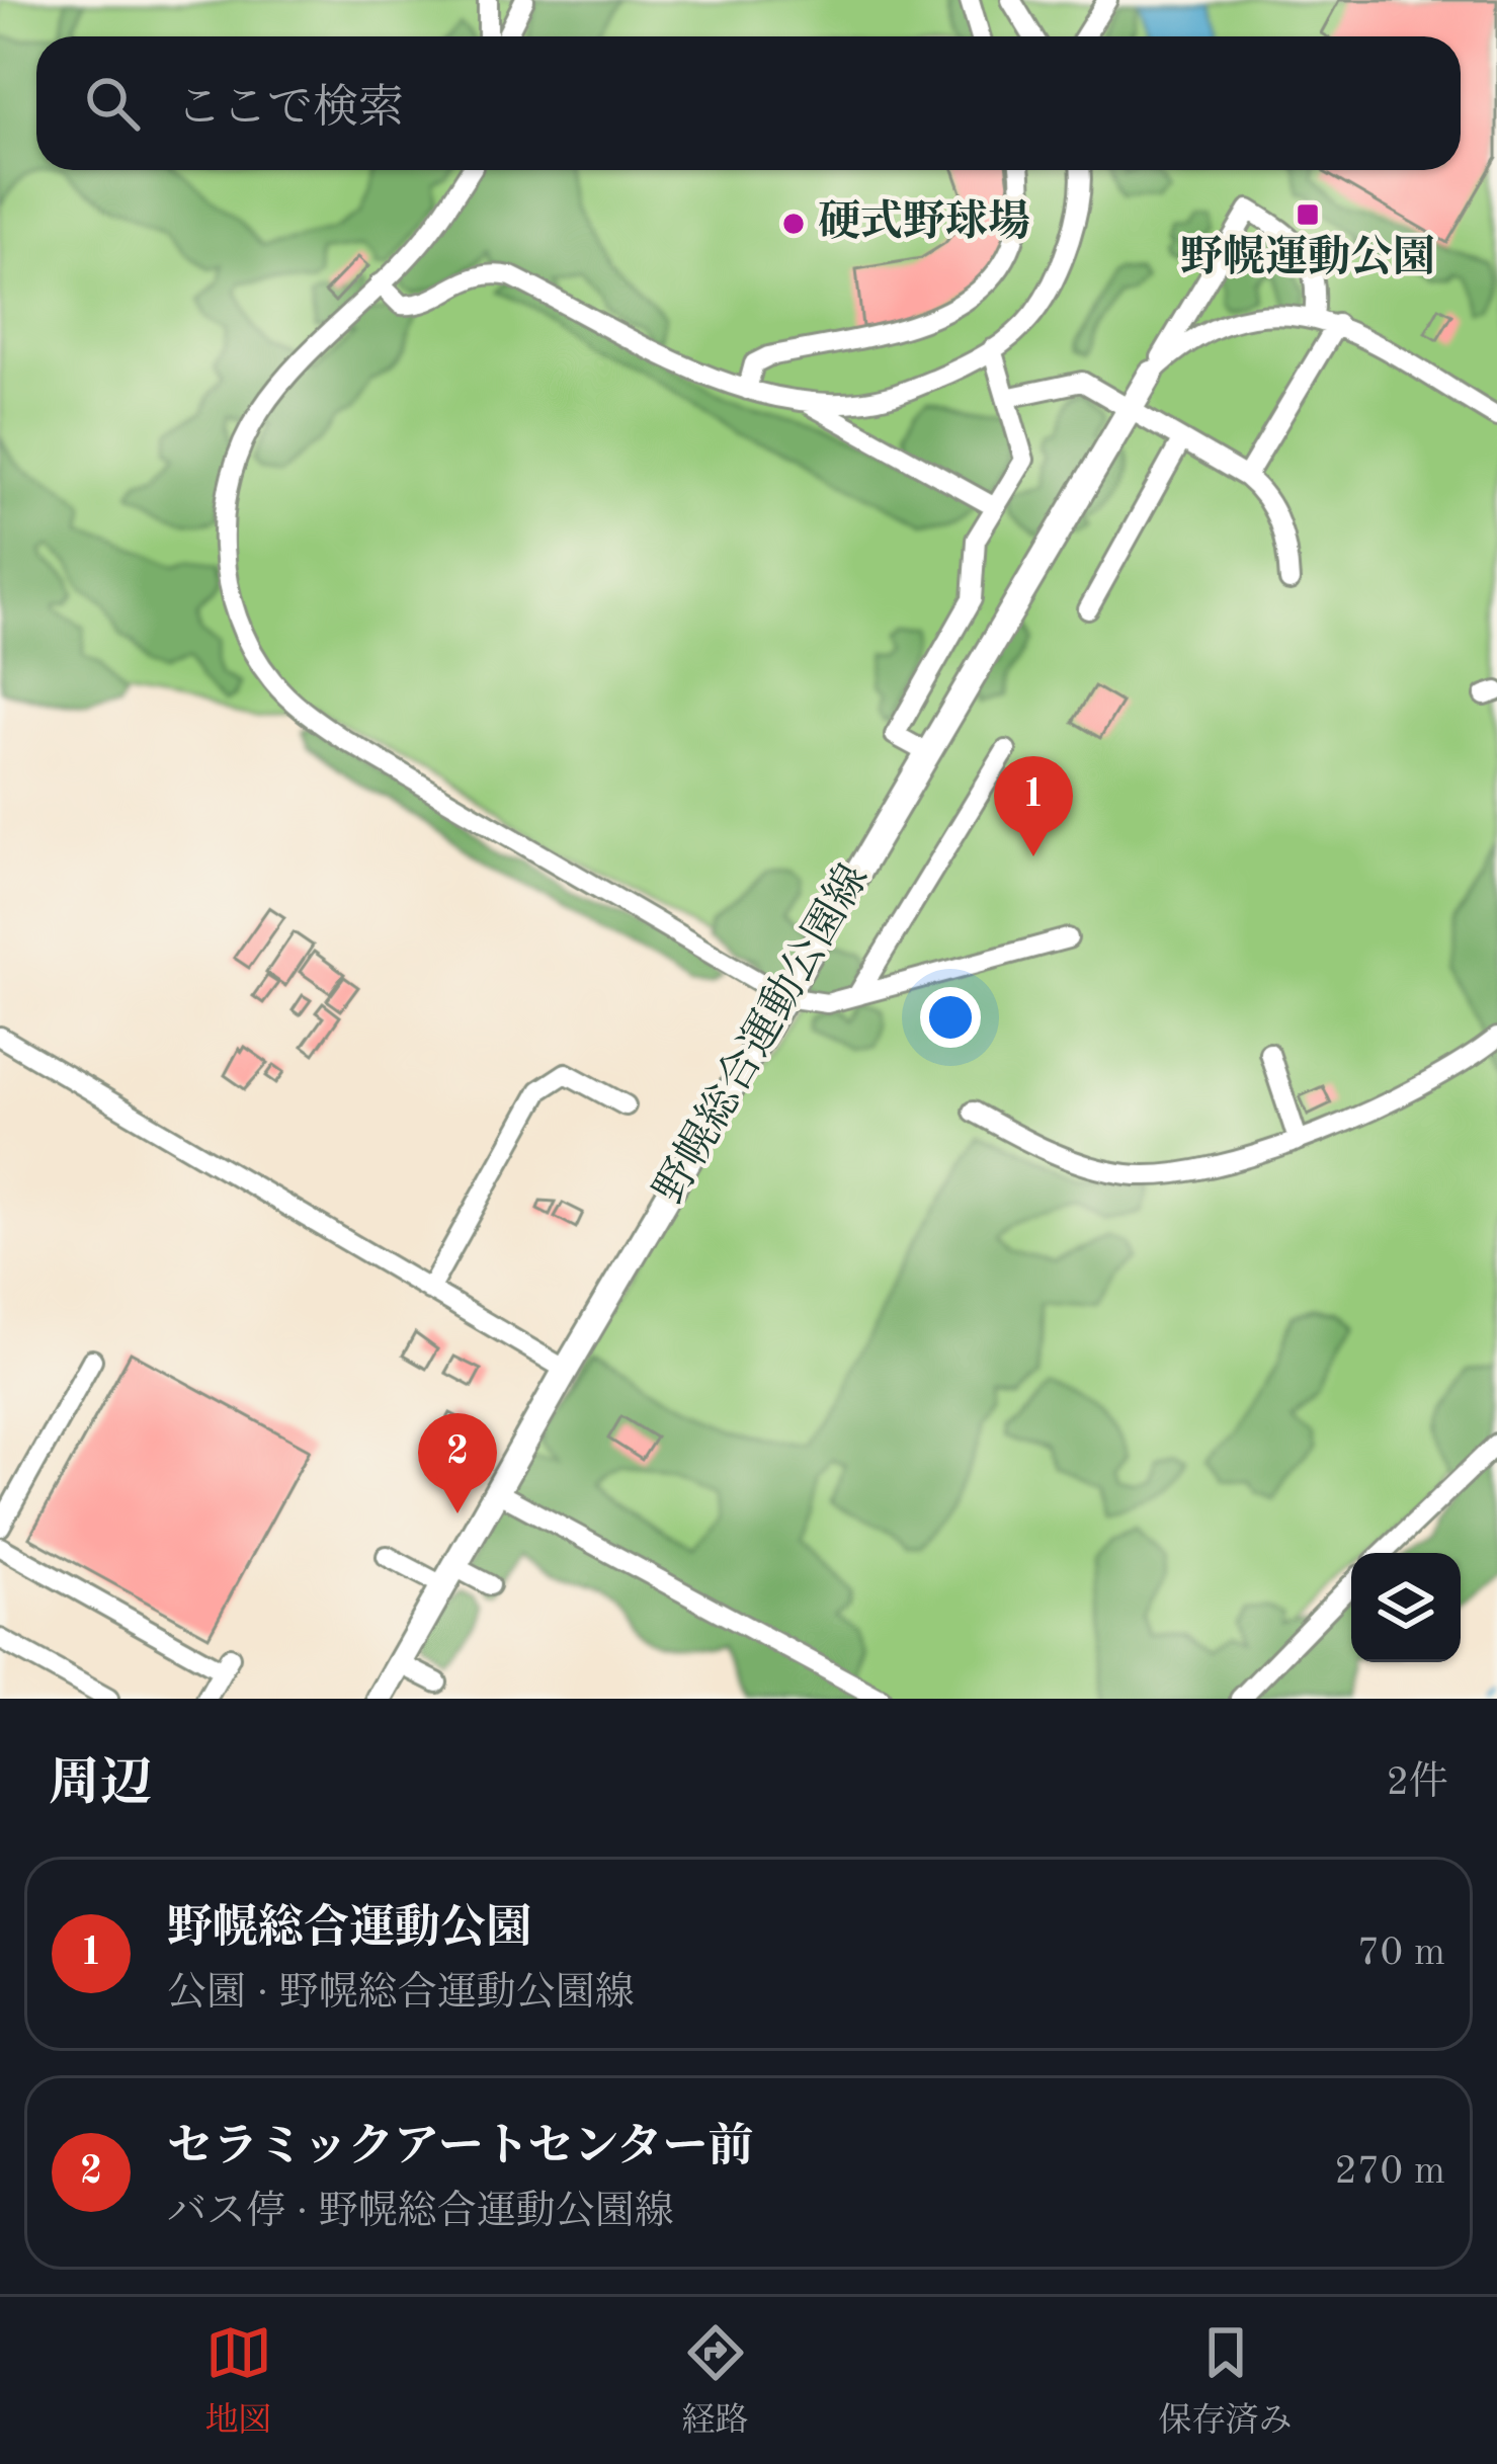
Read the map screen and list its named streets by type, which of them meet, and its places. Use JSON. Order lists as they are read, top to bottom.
{
  "streets": {
    "main road": ["野幌総合運動公園線"]
  },
  "places": {
    "transit": ["野幌運動公園"],
    "other": ["硬式野球場"]
  },
  "page": {
    "search": "ここで検索",
    "pins": ["1", "2"],
    "heading": ["周辺", "2件"],
    "list": [
      {
        "mark": "1",
        "name": "野幌総合運動公園",
        "note": "公園 · 野幌総合運動公園線",
        "value": "70 m"
      },
      {
        "mark": "2",
        "name": "セラミックアートセンター前",
        "note": "バス停 · 野幌総合運動公園線",
        "value": "270 m"
      }
    ],
    "nav": ["地図", "経路", "保存済み"]
  }
}
